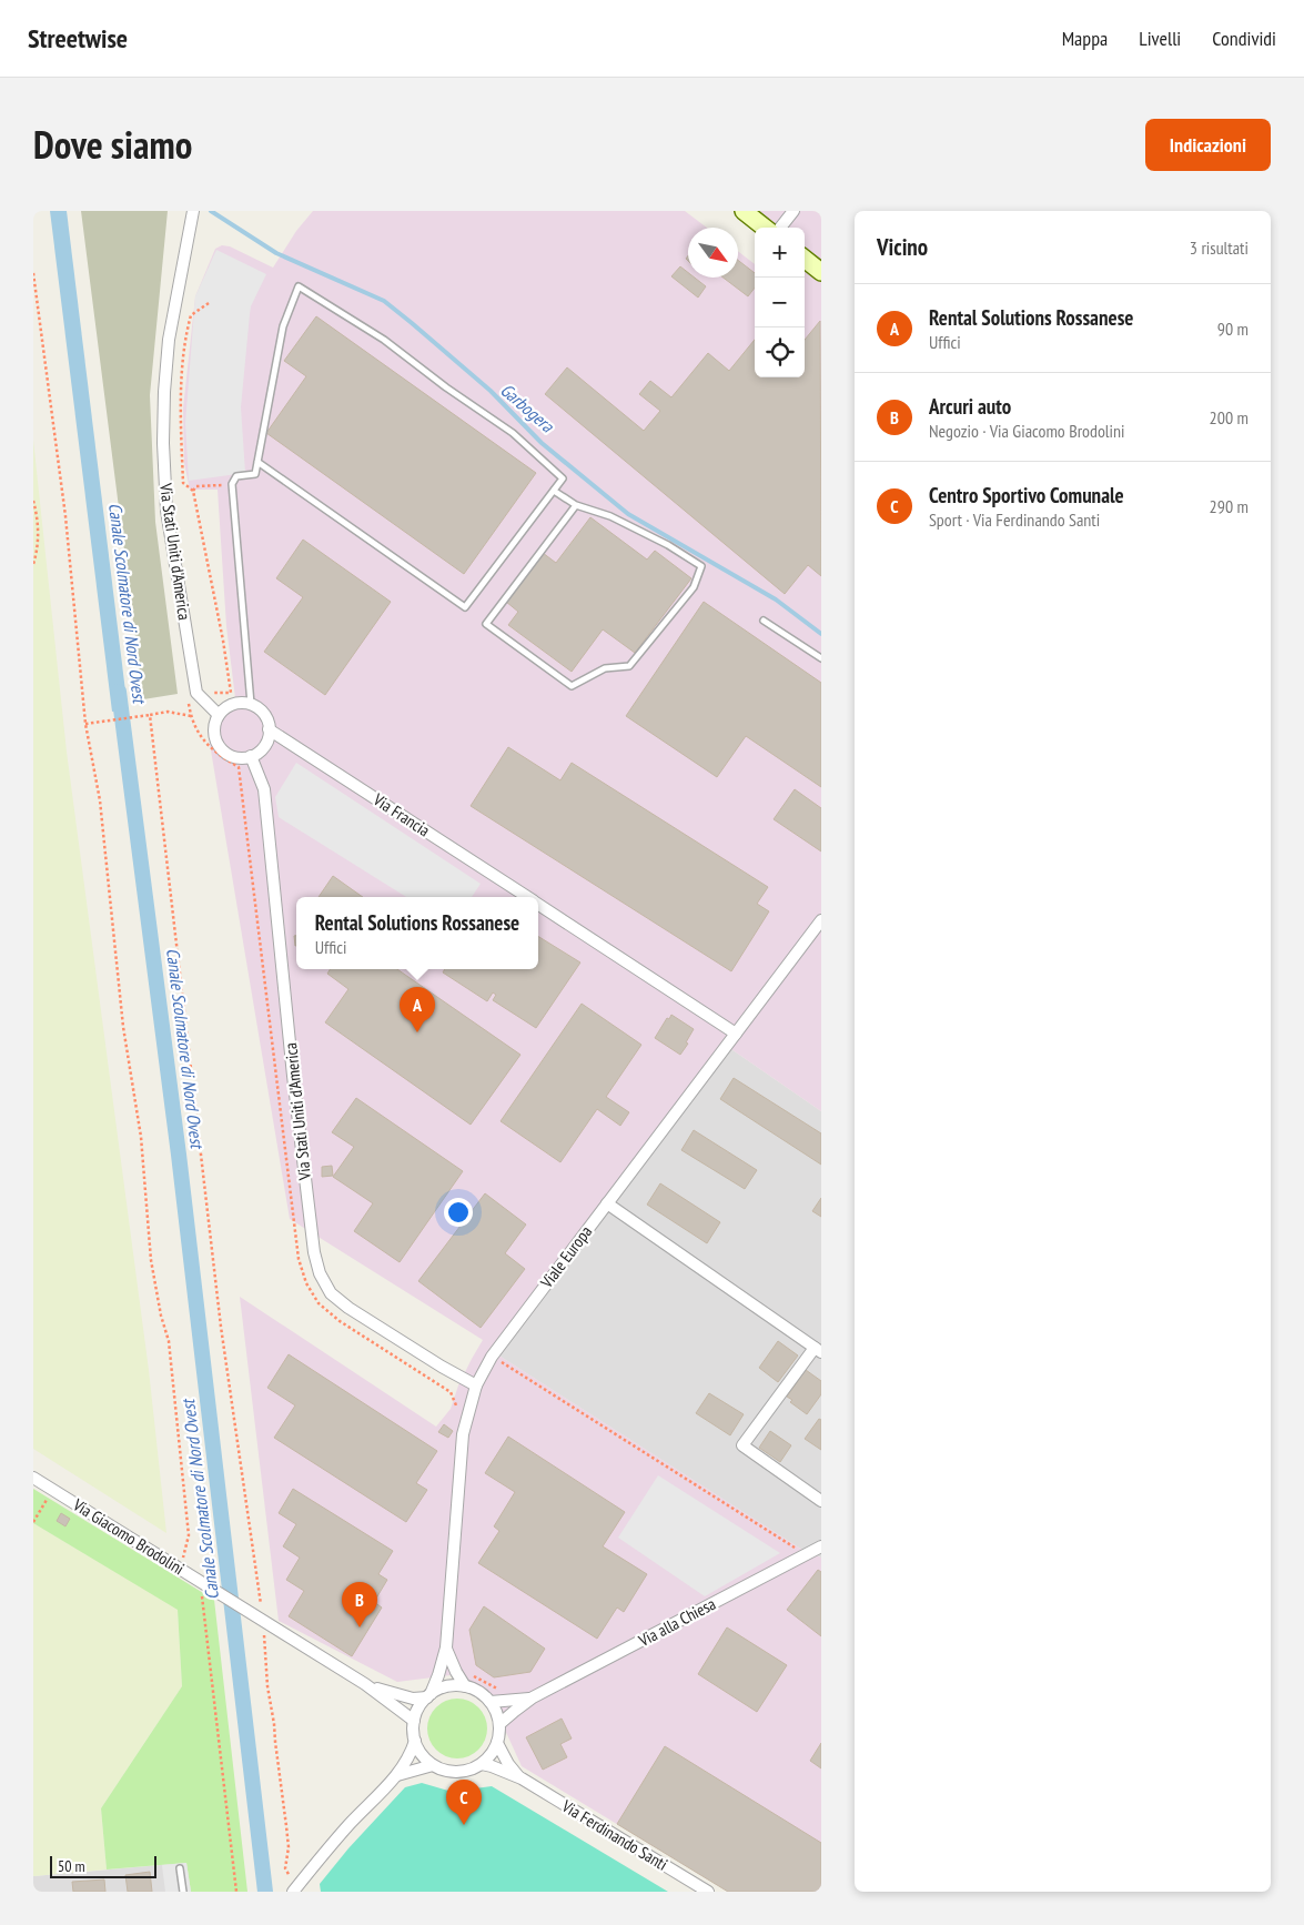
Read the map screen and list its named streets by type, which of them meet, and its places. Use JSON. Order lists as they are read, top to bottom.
{
  "streets": {
    "street": [
      "Via Stati Uniti d'America",
      "Via Francia",
      "Viale Europa",
      "Via Giacomo Brodolini",
      "Via alla Chiesa",
      "Via Ferdinando Santi"
    ]
  },
  "crossings": [
    ["Via Stati Uniti d'America", "Via Francia"],
    ["Via Stati Uniti d'America", "Viale Europa"],
    ["Via Francia", "Viale Europa"],
    ["Viale Europa", "Via Giacomo Brodolini"],
    ["Viale Europa", "Via alla Chiesa"],
    ["Viale Europa", "Via Ferdinando Santi"],
    ["Via Giacomo Brodolini", "Via alla Chiesa"],
    ["Via Giacomo Brodolini", "Via Ferdinando Santi"],
    ["Via alla Chiesa", "Via Ferdinando Santi"]
  ],
  "water": ["Garbogera", "Canale Scolmatore di Nord Ovest"],
  "scale_bar": "50 m",
  "north": "bottom right",
  "page": {
    "header": "Streetwise",
    "nav": ["Mappa", "Livelli", "Condividi"],
    "title": "Dove siamo",
    "buttons": "Indicazioni",
    "heading": ["Vicino", "3 risultati"],
    "map_buttons": ["+", "−"],
    "list": [
      {
        "mark": "A",
        "name": "Rental Solutions Rossanese",
        "note": "Uffici",
        "value": "90 m"
      },
      {
        "mark": "B",
        "name": "Arcuri auto",
        "note": "Negozio · Via Giacomo Brodolini",
        "value": "200 m"
      },
      {
        "mark": "C",
        "name": "Centro Sportivo Comunale",
        "note": "Sport · Via Ferdinando Santi",
        "value": "290 m"
      }
    ],
    "popup": ["Rental Solutions Rossanese", "Uffici"],
    "pins": ["A", "B", "C"],
    "scale": "50 m"
  }
}
